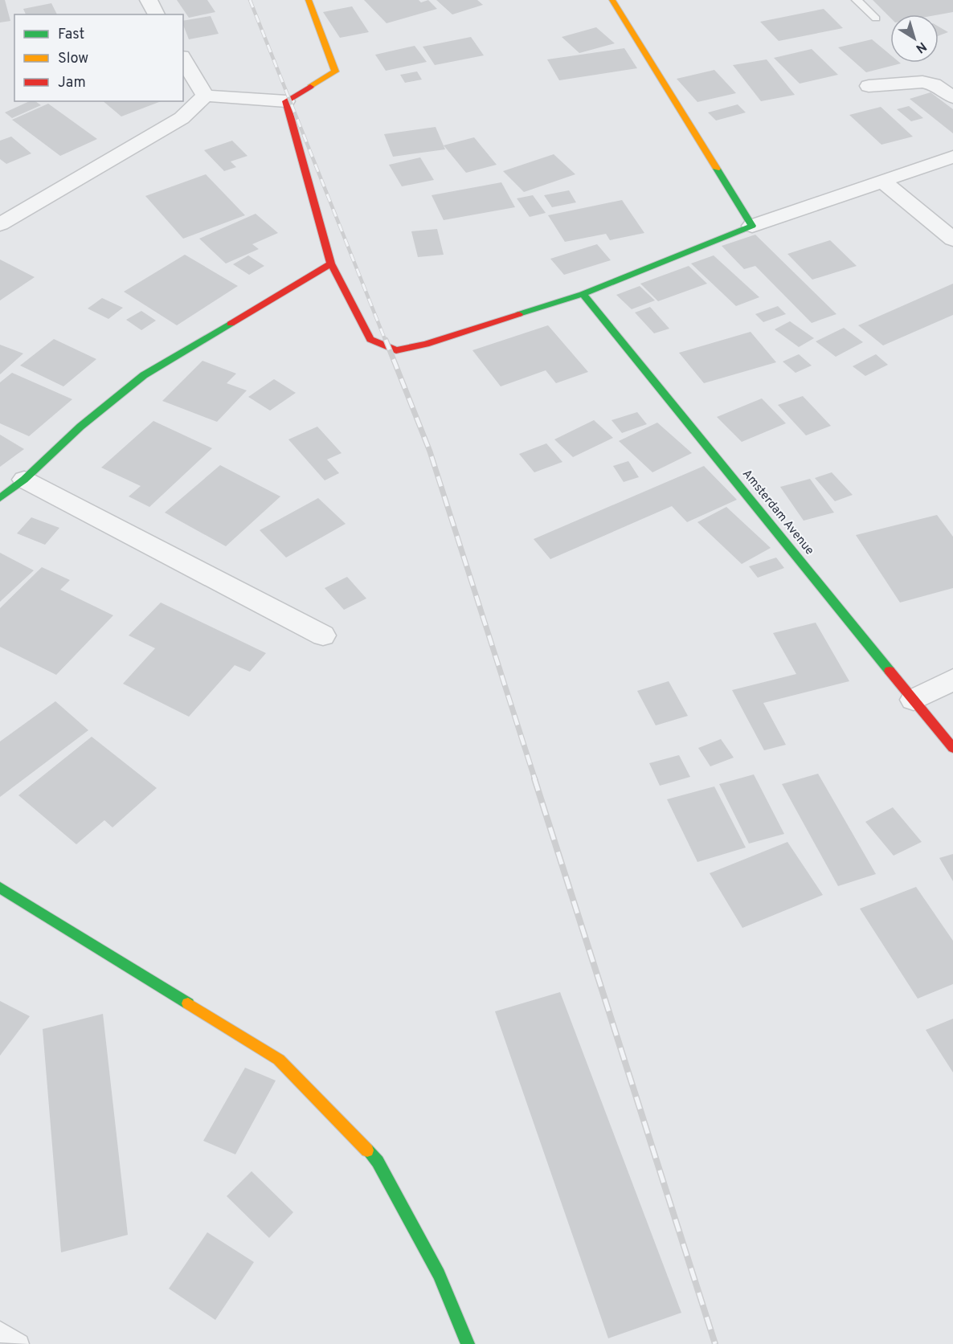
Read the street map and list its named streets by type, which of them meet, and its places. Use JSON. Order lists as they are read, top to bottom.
{
  "streets": {
    "street": ["Amsterdam Avenue"]
  },
  "legend": ["Fast", "Slow", "Jam"],
  "north": "bottom right"
}
